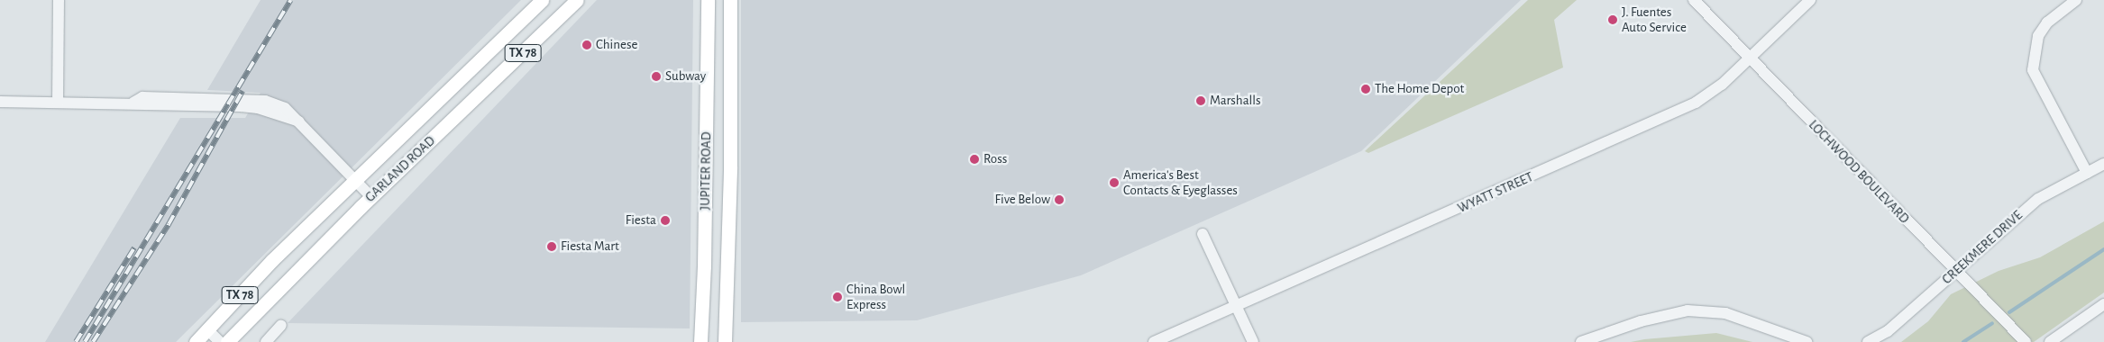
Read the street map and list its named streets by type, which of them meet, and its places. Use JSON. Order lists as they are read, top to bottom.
{
  "streets": {
    "main road": ["TX 78", "GARLAND ROAD", "JUPITER ROAD"],
    "street": ["LOCHWOOD BOULEVARD", "WYATT STREET", "CREEKMERE DRIVE"]
  },
  "crossings": [
    ["LOCHWOOD BOULEVARD", "WYATT STREET"],
    ["LOCHWOOD BOULEVARD", "CREEKMERE DRIVE"]
  ],
  "places": [
    "J. Fuentes Auto Service",
    "Chinese",
    "Subway",
    "The Home Depot",
    "Marshalls",
    "Ross",
    "America's Best Contacts & Eyeglasses",
    "Five Below",
    "Fiesta",
    "Fiesta Mart",
    "China Bowl Express"
  ]
}
